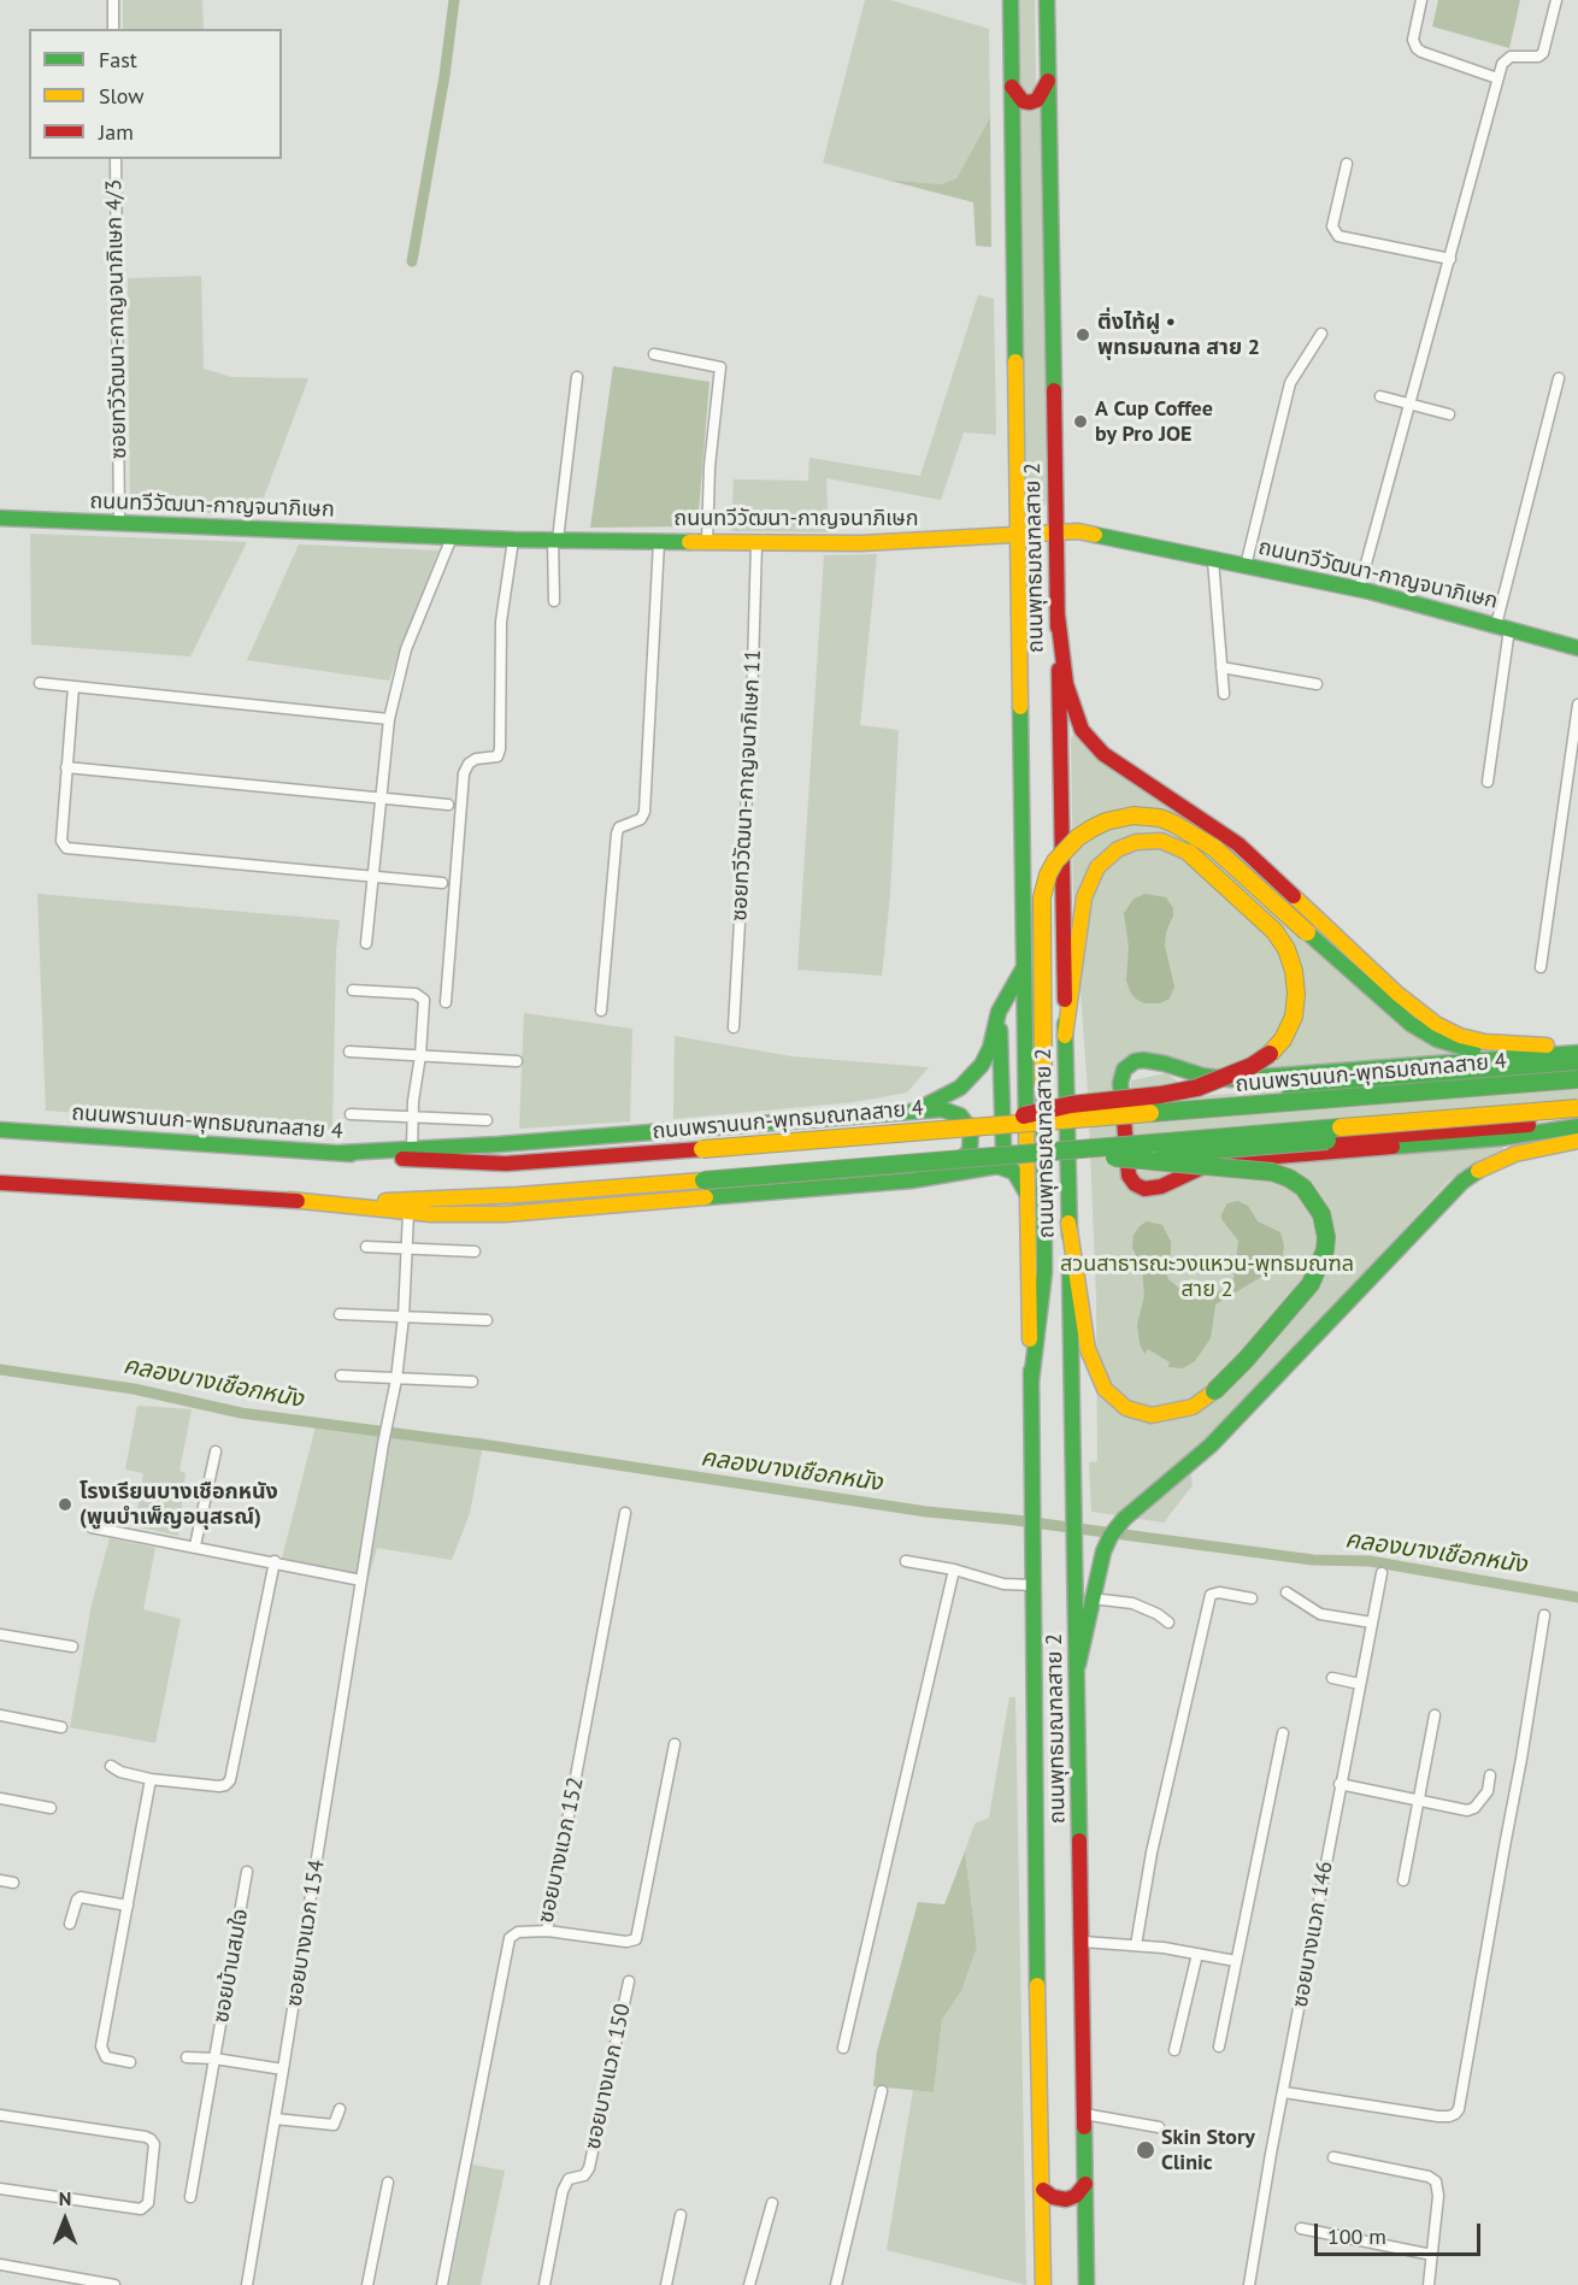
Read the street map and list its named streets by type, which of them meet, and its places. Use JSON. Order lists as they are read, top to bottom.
{
  "streets": {
    "main road": ["ถนนทวีวัฒนา-กาญจนาภิเษก", "ถนนพุทธมณฑลสาย 2", "ถนนพรานนก-พุทธมณฑลสาย 4"],
    "street": [
      "ซอยทวีวัฒนา-กาญจนาภิเษก 4/3",
      "ซอยทวีวัฒนา-กาญจนาภิเษก 11",
      "ซอยบางแวก 152",
      "ซอยบางแวก 154",
      "ซอยบางแวก 146",
      "ซอยบ้านสมใจ",
      "ซอยบางแวก 150"
    ]
  },
  "crossings": [
    ["ซอยทวีวัฒนา-กาญจนาภิเษก 4/3", "ถนนทวีวัฒนา-กาญจนาภิเษก"],
    ["ถนนทวีวัฒนา-กาญจนาภิเษก", "ถนนพุทธมณฑลสาย 2"],
    ["ถนนทวีวัฒนา-กาญจนาภิเษก", "ซอยทวีวัฒนา-กาญจนาภิเษก 11"]
  ],
  "water": ["คลองบางเชือกหนัง"],
  "parks": ["สวนสาธารณะวงแหวน-พุทธมณฑล สาย 2"],
  "places": [
    "ติ่งไท้ฝู • พุทธมณฑล สาย 2",
    "A Cup Coffee by Pro JOE",
    "โรงเรียนบางเชือกหนัง (พูนบำเพ็ญอนุสรณ์)",
    "Skin Story Clinic"
  ],
  "legend": ["Fast", "Slow", "Jam"],
  "scale_bar": "100 m",
  "north": "top"
}
